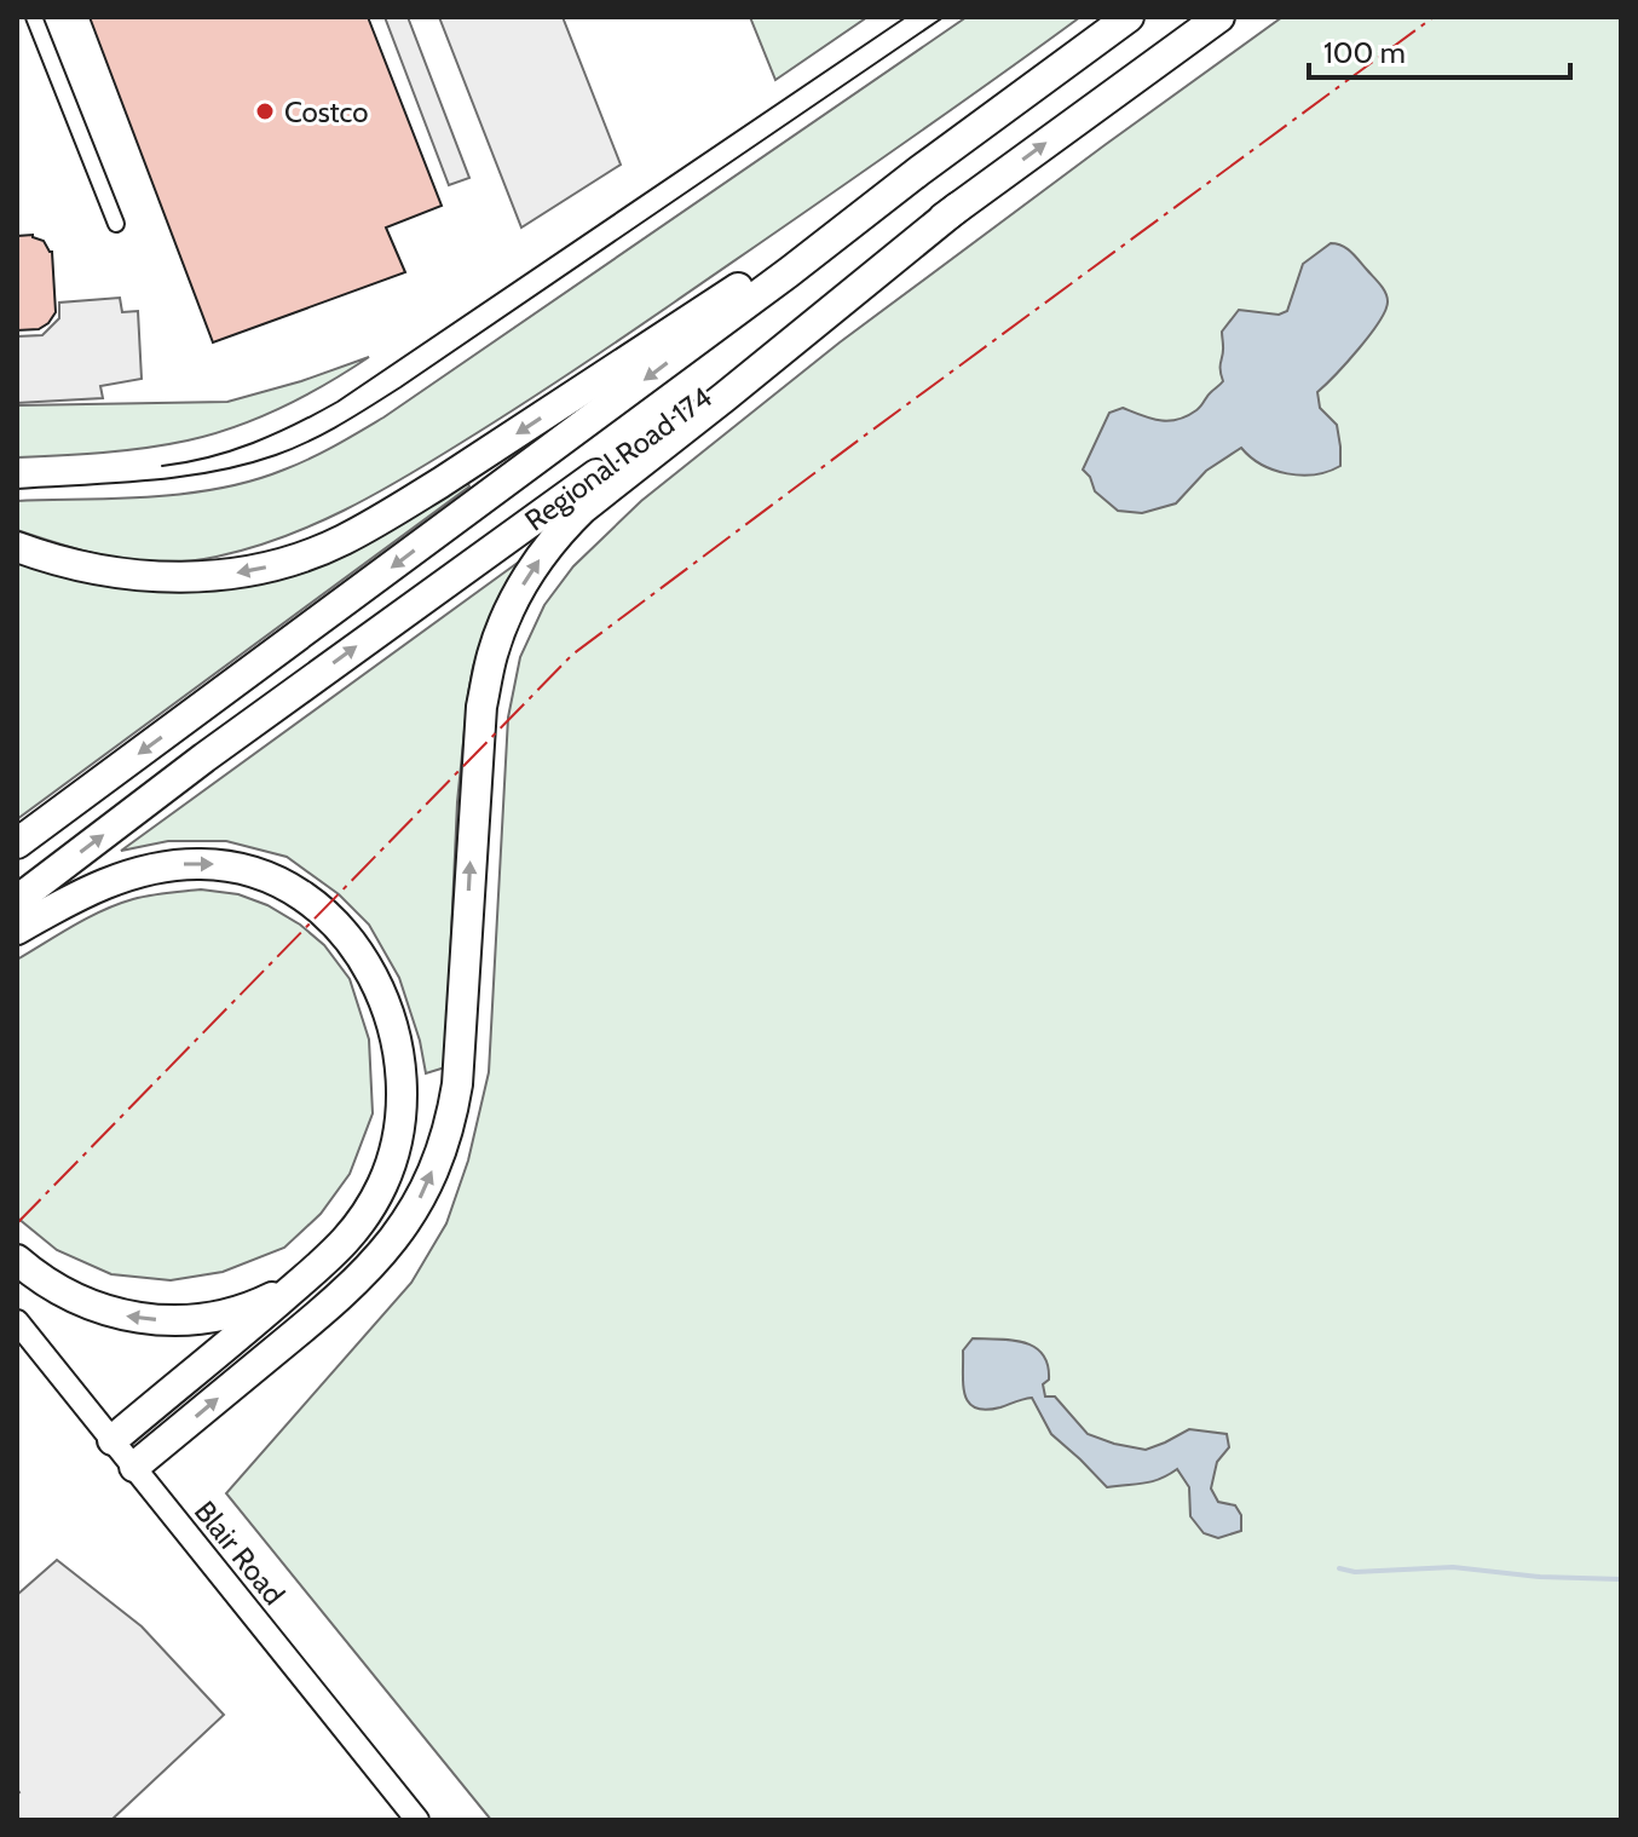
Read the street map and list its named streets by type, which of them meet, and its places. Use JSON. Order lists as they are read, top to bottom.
{
  "streets": {
    "highway": ["Regional Road 174"],
    "main road": ["Blair Road"]
  },
  "places": ["Costco"],
  "scale_bar": "100 m"
}
